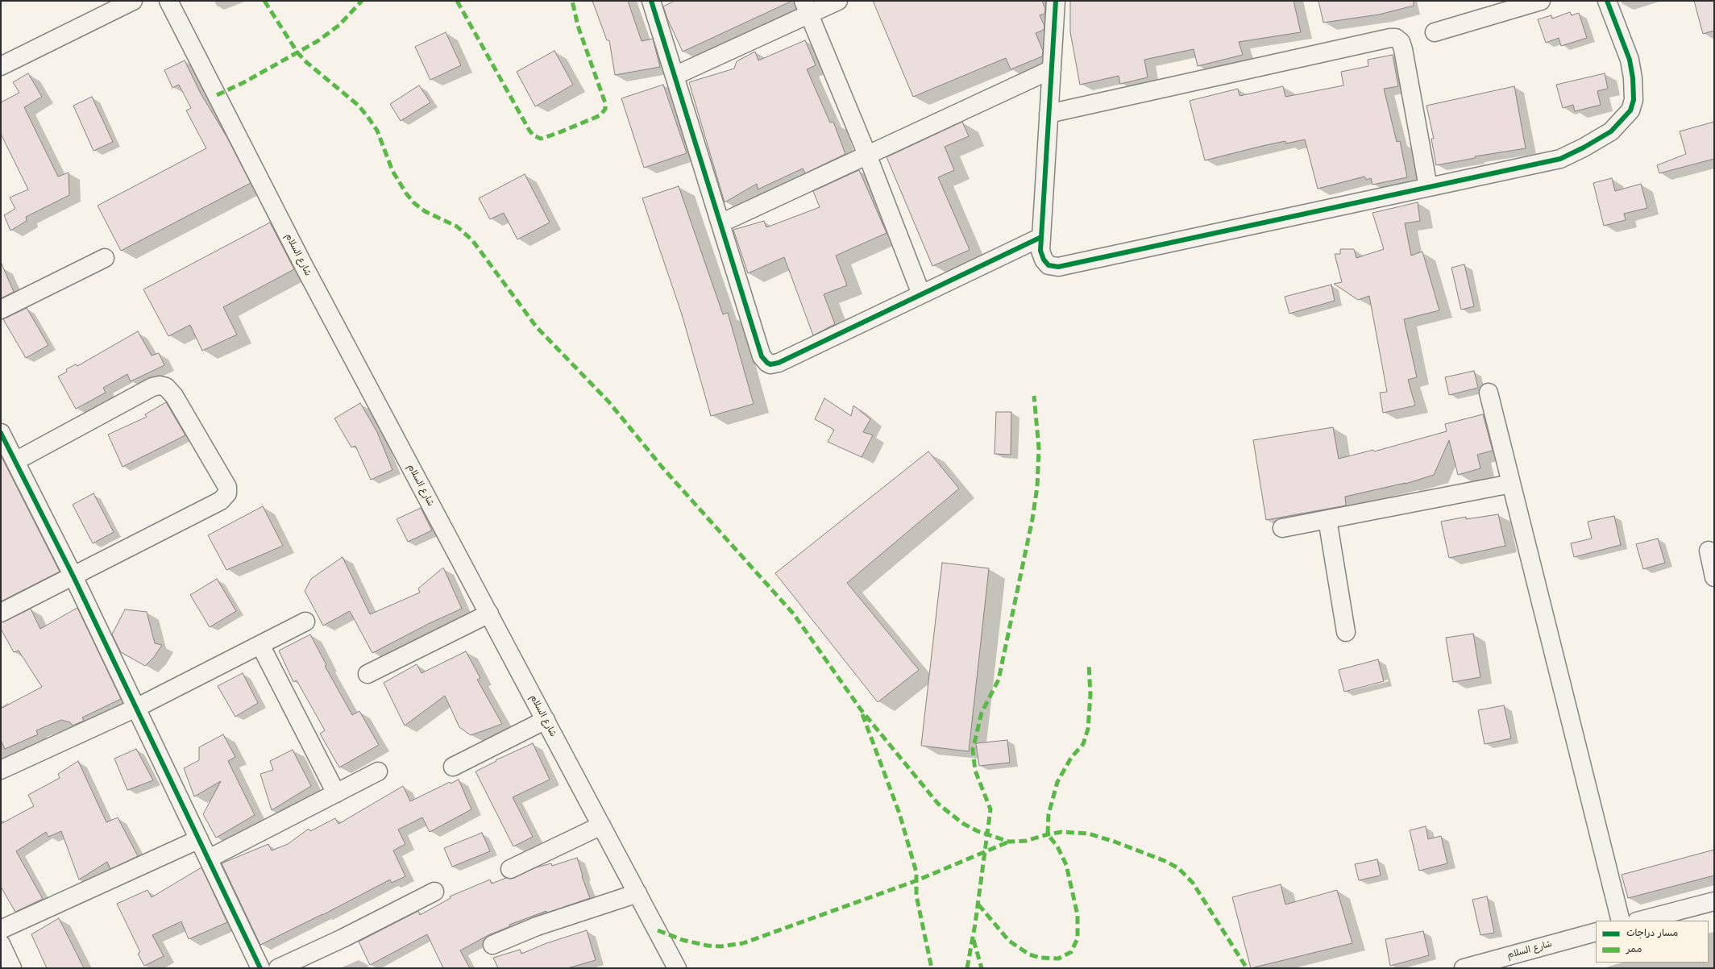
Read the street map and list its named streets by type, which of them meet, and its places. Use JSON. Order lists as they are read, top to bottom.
{
  "streets": {
    "street": ["شارع السلام"]
  },
  "legend": ["مسار دراجات", "ممر"]
}
